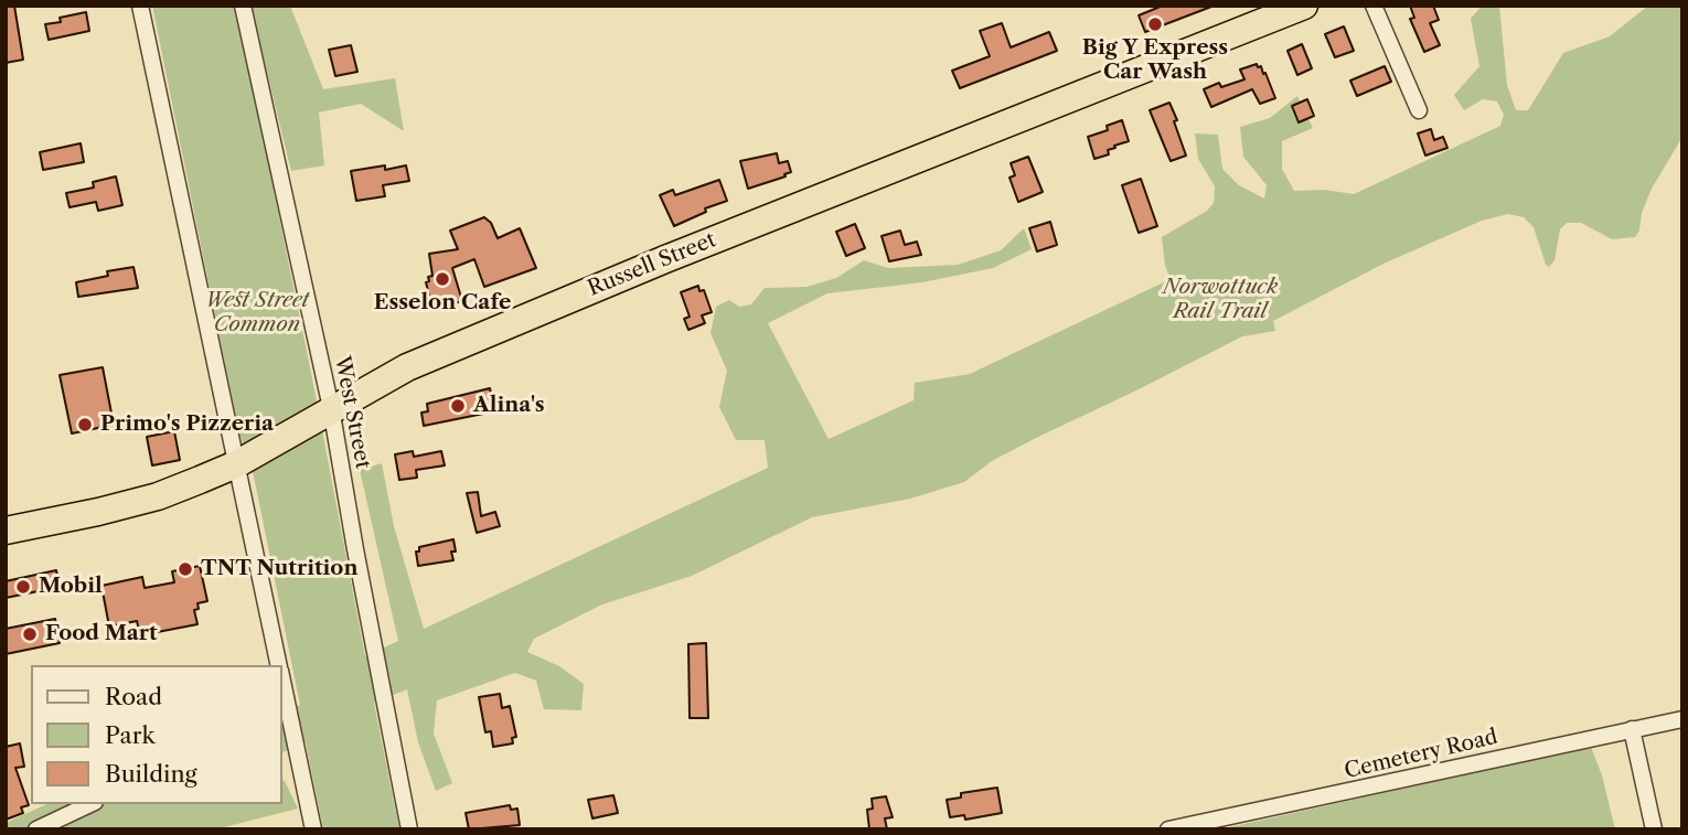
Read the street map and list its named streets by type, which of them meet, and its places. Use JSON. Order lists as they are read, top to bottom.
{
  "streets": {
    "highway": ["Russell Street"],
    "street": ["West Street", "Cemetery Road"]
  },
  "crossings": [
    ["Russell Street", "West Street"]
  ],
  "parks": ["Norwottuck Rail Trail", "West Street Common"],
  "places": [
    "Big Y Express Car Wash",
    "Esselon Cafe",
    "Alina's",
    "Primo's Pizzeria",
    "TNT Nutrition",
    "Mobil",
    "Food Mart"
  ],
  "legend": ["Road", "Park", "Building"]
}
